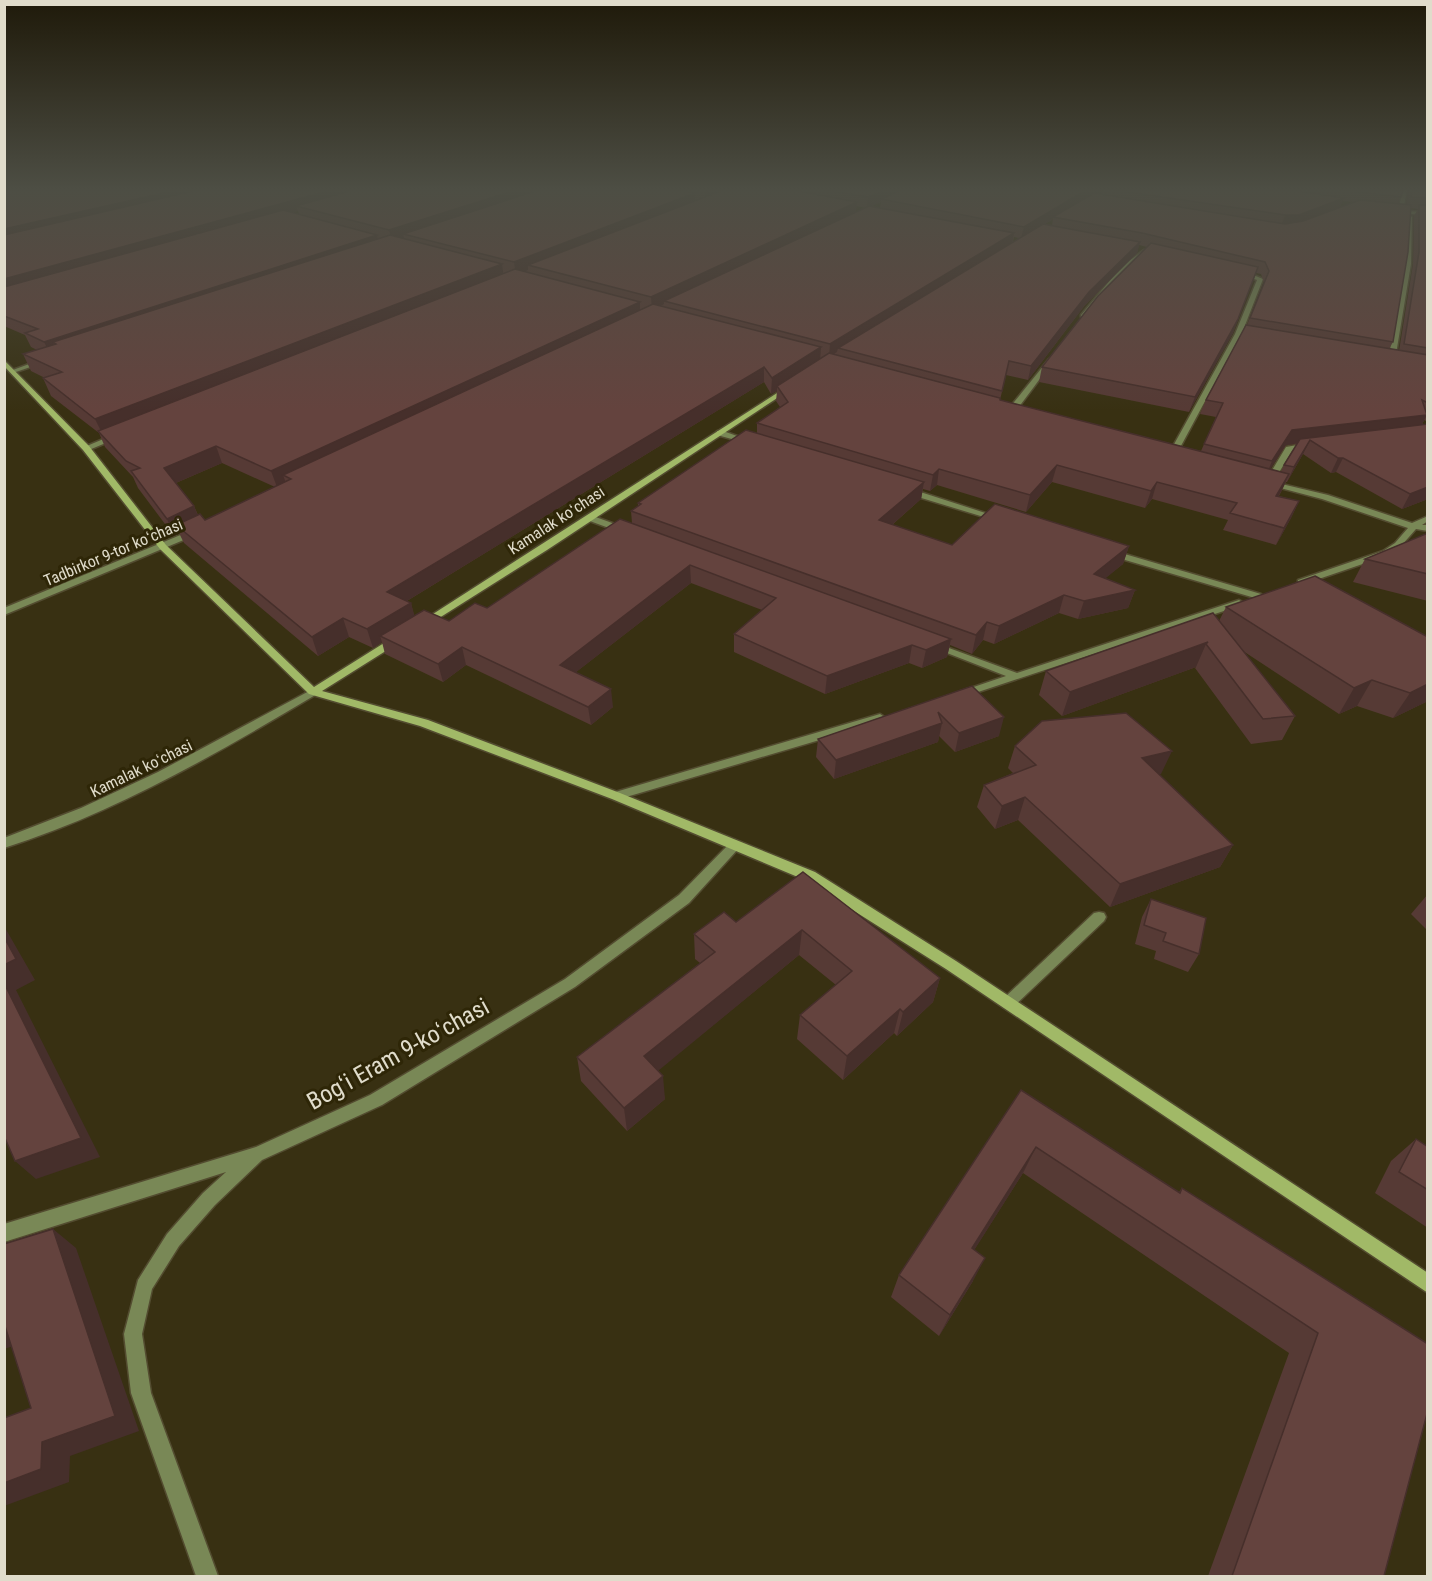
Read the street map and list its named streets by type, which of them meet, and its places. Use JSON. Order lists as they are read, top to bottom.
{
  "streets": {
    "street": ["Kamalak koʻchasi", "Tadbirkor 9-tor koʻchasi", "Bogʻi Eram 9-koʻchasi"]
  }
}
